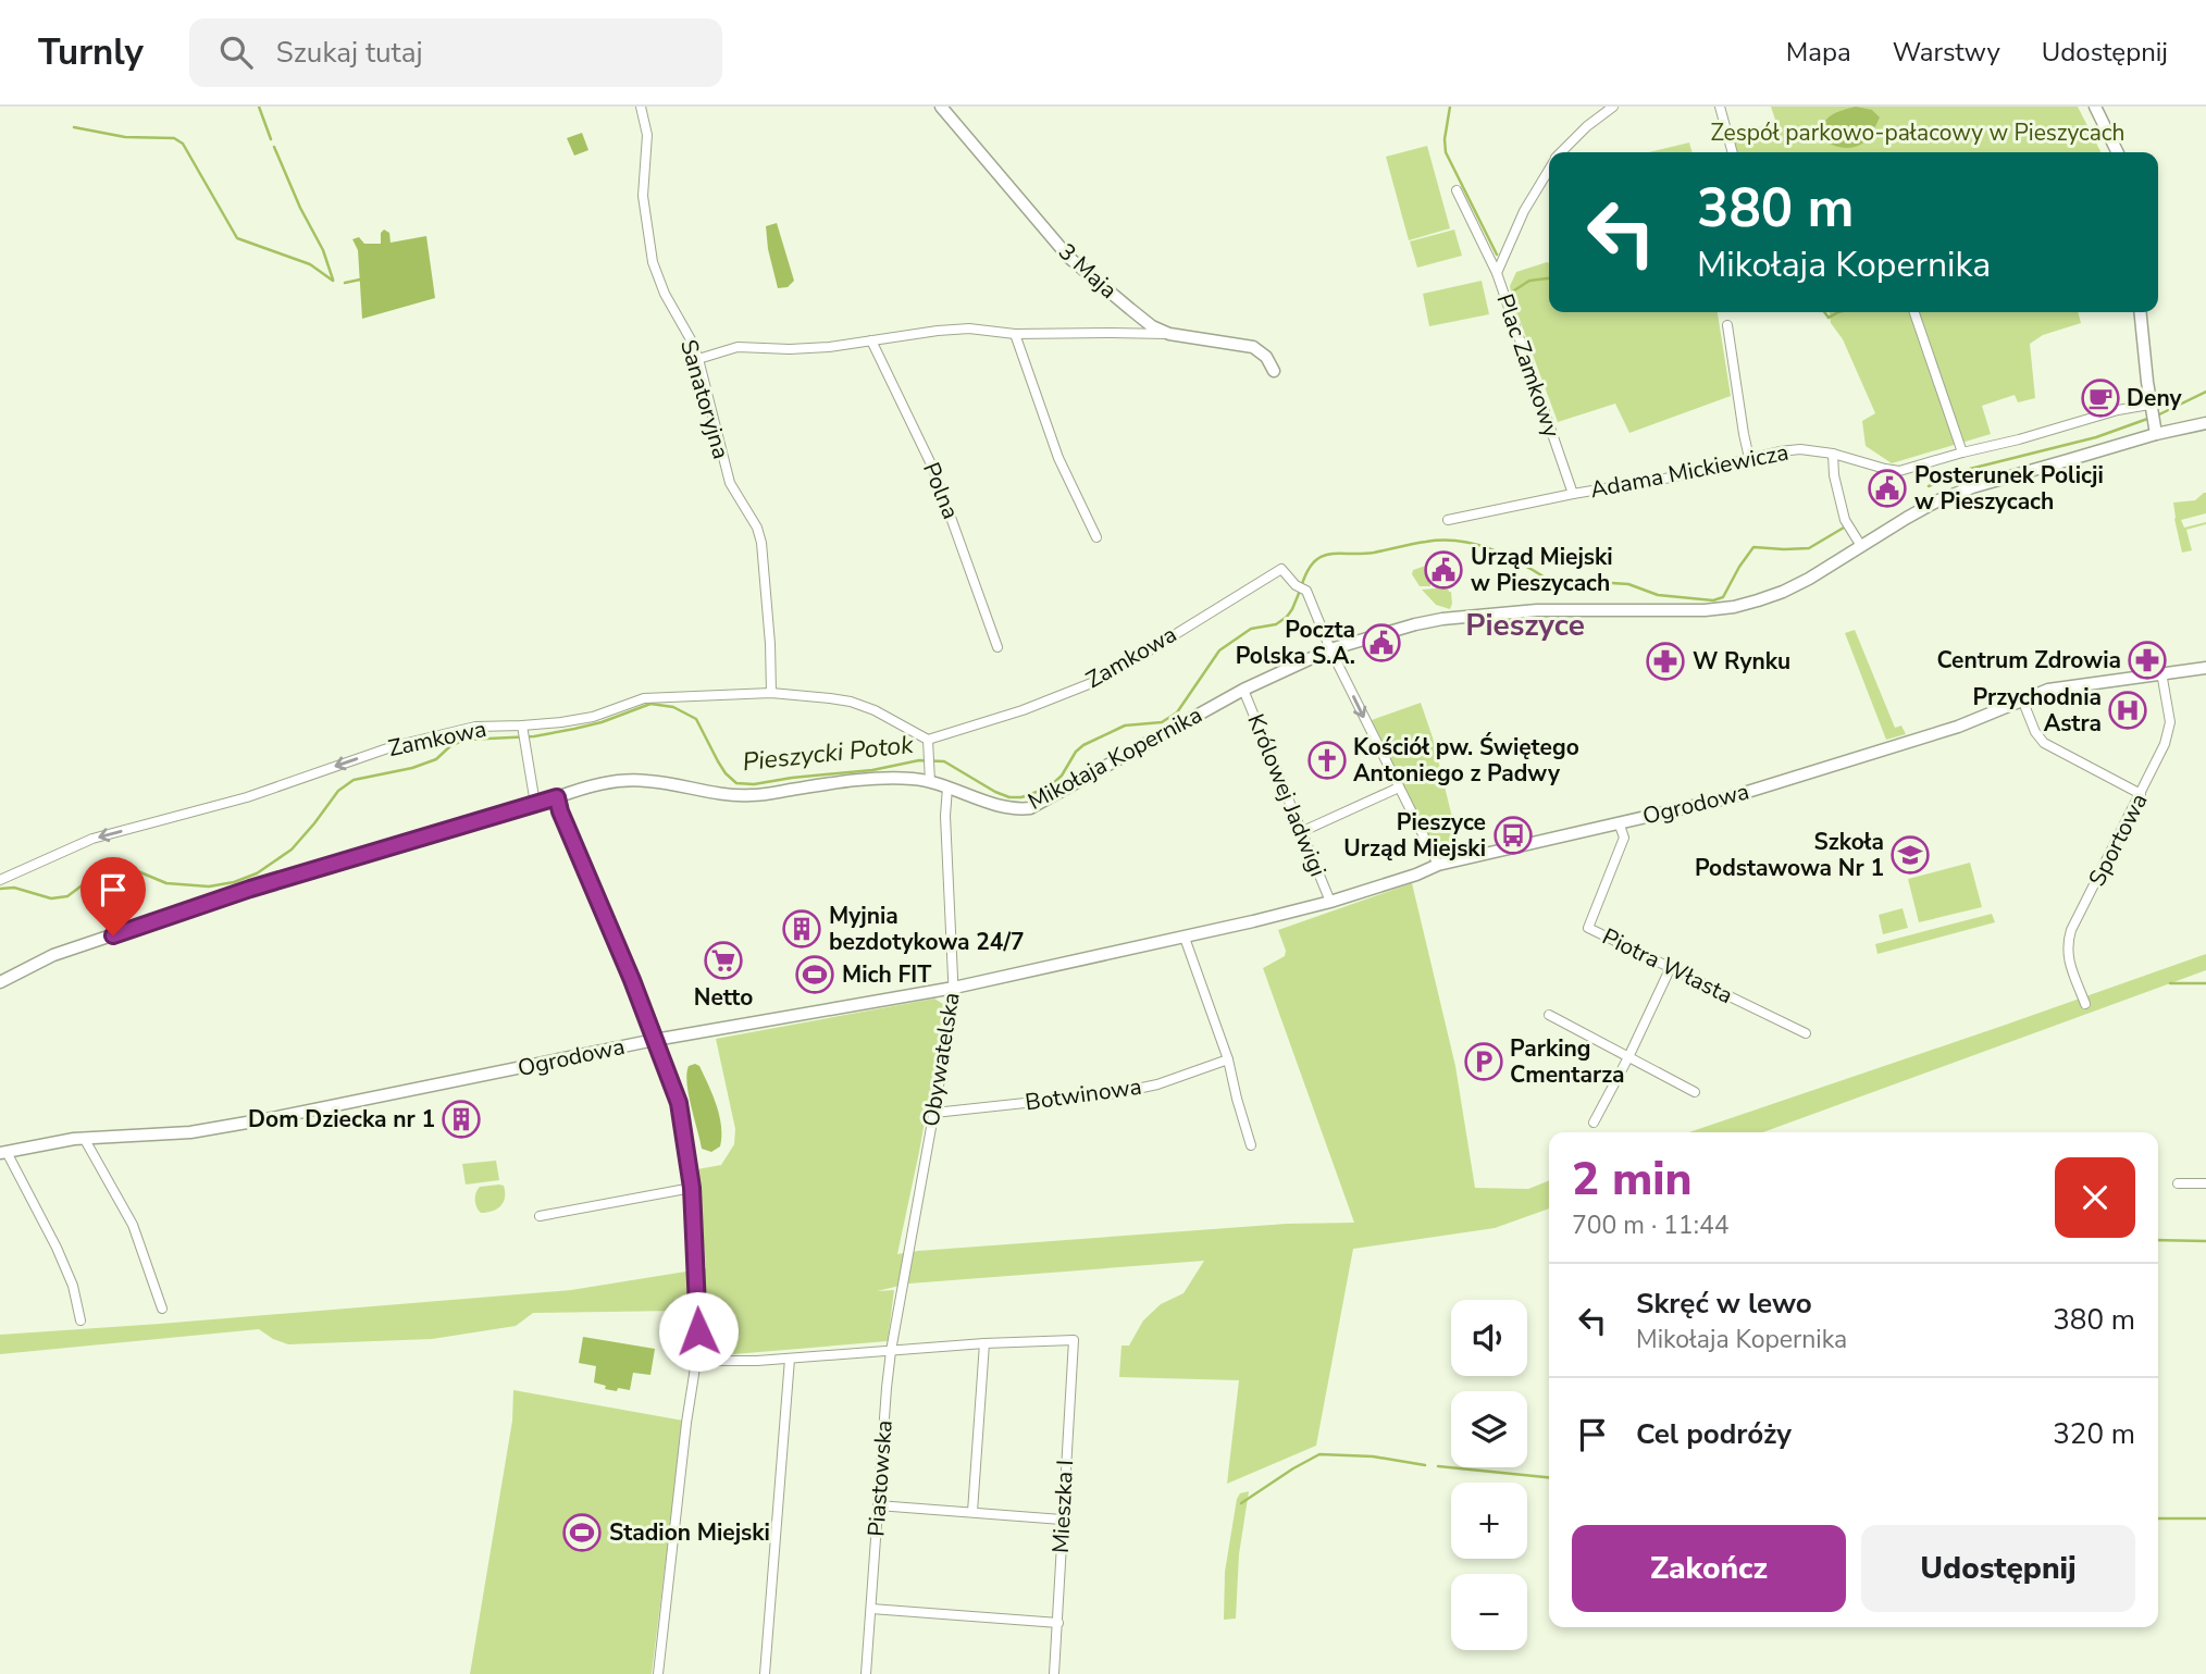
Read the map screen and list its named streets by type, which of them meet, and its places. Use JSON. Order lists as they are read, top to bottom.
{
  "streets": {
    "street": [
      "3 Maja",
      "Plac Zamkowy",
      "Sanatoryjna",
      "Adama Mickiewicza",
      "Polna",
      "Zamkowa",
      "Mikołaja Kopernika",
      "Królowej Jadwigi",
      "Ogrodowa",
      "Sportowa",
      "Piotra Własta",
      "Obywatelska",
      "Botwinowa",
      "Piastowska",
      "Mieszka I"
    ]
  },
  "crossings": [
    ["Plac Zamkowy", "Adama Mickiewicza"],
    ["Sanatoryjna", "Zamkowa"],
    ["Zamkowa", "Mikołaja Kopernika"],
    ["Mikołaja Kopernika", "Królowej Jadwigi"],
    ["Mikołaja Kopernika", "Obywatelska"],
    ["Królowej Jadwigi", "Ogrodowa"],
    ["Ogrodowa", "Sportowa"],
    ["Ogrodowa", "Piotra Własta"],
    ["Ogrodowa", "Obywatelska"],
    ["Obywatelska", "Botwinowa"],
    ["Obywatelska", "Piastowska"]
  ],
  "one_way": ["Zamkowa"],
  "districts": ["Pieszyce"],
  "water": ["Pieszycki Potok"],
  "parks": ["Zespół parkowo-pałacowy w Pieszycach"],
  "places": {
    "cafe": ["Deny"],
    "public building": ["Posterunek Policji w Pieszycach", "Urząd Miejski w Pieszycach", "Poczta Polska S.A."],
    "pharmacy": ["Centrum Zdrowia", "W Rynku"],
    "hospital": ["Przychodnia Astra"],
    "church": ["Kościół pw. Świętego Antoniego z Padwy"],
    "bus stop": ["Pieszyce Urząd Miejski"],
    "school or university": ["Szkoła Podstawowa Nr 1"],
    "building": ["Myjnia bezdotykowa 24/7", "Dom Dziecka nr 1"],
    "supermarket": ["Netto"],
    "sports": ["Mich FIT", "Stadion Miejski"],
    "parking": ["Parking Cmentarza"]
  },
  "page": {
    "header": "Turnly",
    "search": "Szukaj tutaj",
    "nav": ["Mapa", "Warstwy", "Udostępnij"],
    "turn": ["380 m", "Mikołaja Kopernika"],
    "heading": ["2 min", "700 m · 11:44"],
    "list": [
      {
        "name": "Skręć w lewo",
        "note": "Mikołaja Kopernika",
        "value": "380 m"
      },
      {
        "name": "Cel podróży",
        "value": "320 m"
      }
    ],
    "map_buttons": ["+", "−"],
    "buttons": ["Zakończ", "Udostępnij"]
  }
}
